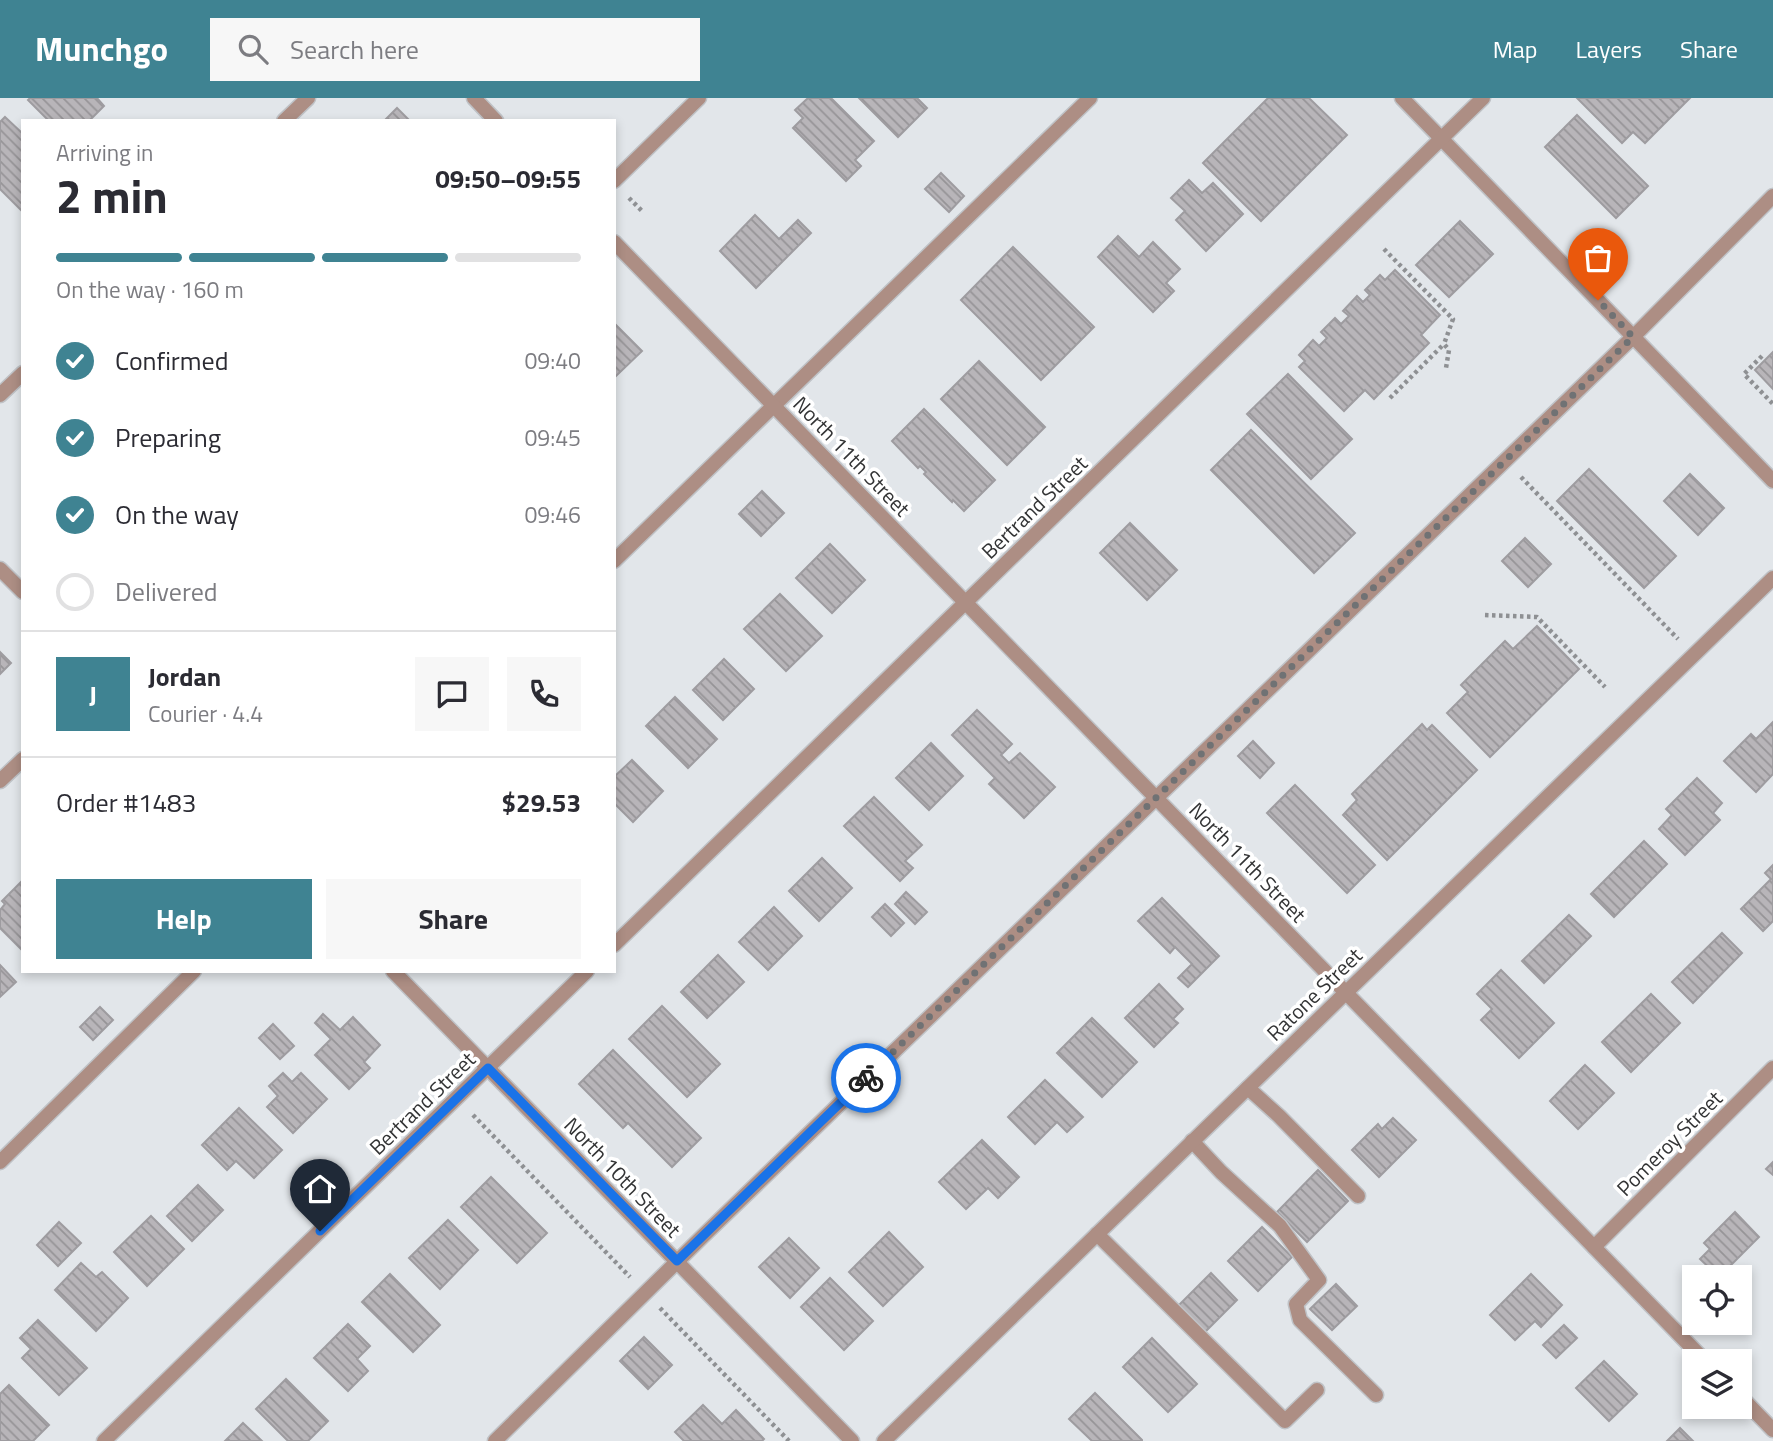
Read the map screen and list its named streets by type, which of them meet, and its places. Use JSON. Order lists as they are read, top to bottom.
{
  "streets": {
    "street": [
      "North 11th Street",
      "Bertrand Street",
      "Ratone Street",
      "Pomeroy Street",
      "North 10th Street"
    ]
  },
  "crossings": [
    ["North 11th Street", "Bertrand Street"],
    ["North 11th Street", "Ratone Street"],
    ["North 11th Street", "Pomeroy Street"],
    ["Bertrand Street", "North 10th Street"]
  ],
  "page": {
    "header": "Munchgo",
    "search": "Search here",
    "nav": ["Map", "Layers", "Share"],
    "heading": ["2 min", "Arriving in", "09:50–09:55"],
    "panel": [
      "Jordan",
      "Courier · 4.4",
      "Order #1483",
      "$29.53"
    ],
    "bar": "On the way · 160 m",
    "list": [
      ["Confirmed", "09:40"],
      ["Preparing", "09:45"],
      ["On the way", "09:46"],
      "Delivered"
    ],
    "round": "J",
    "buttons": ["Help", "Share"]
  }
}
